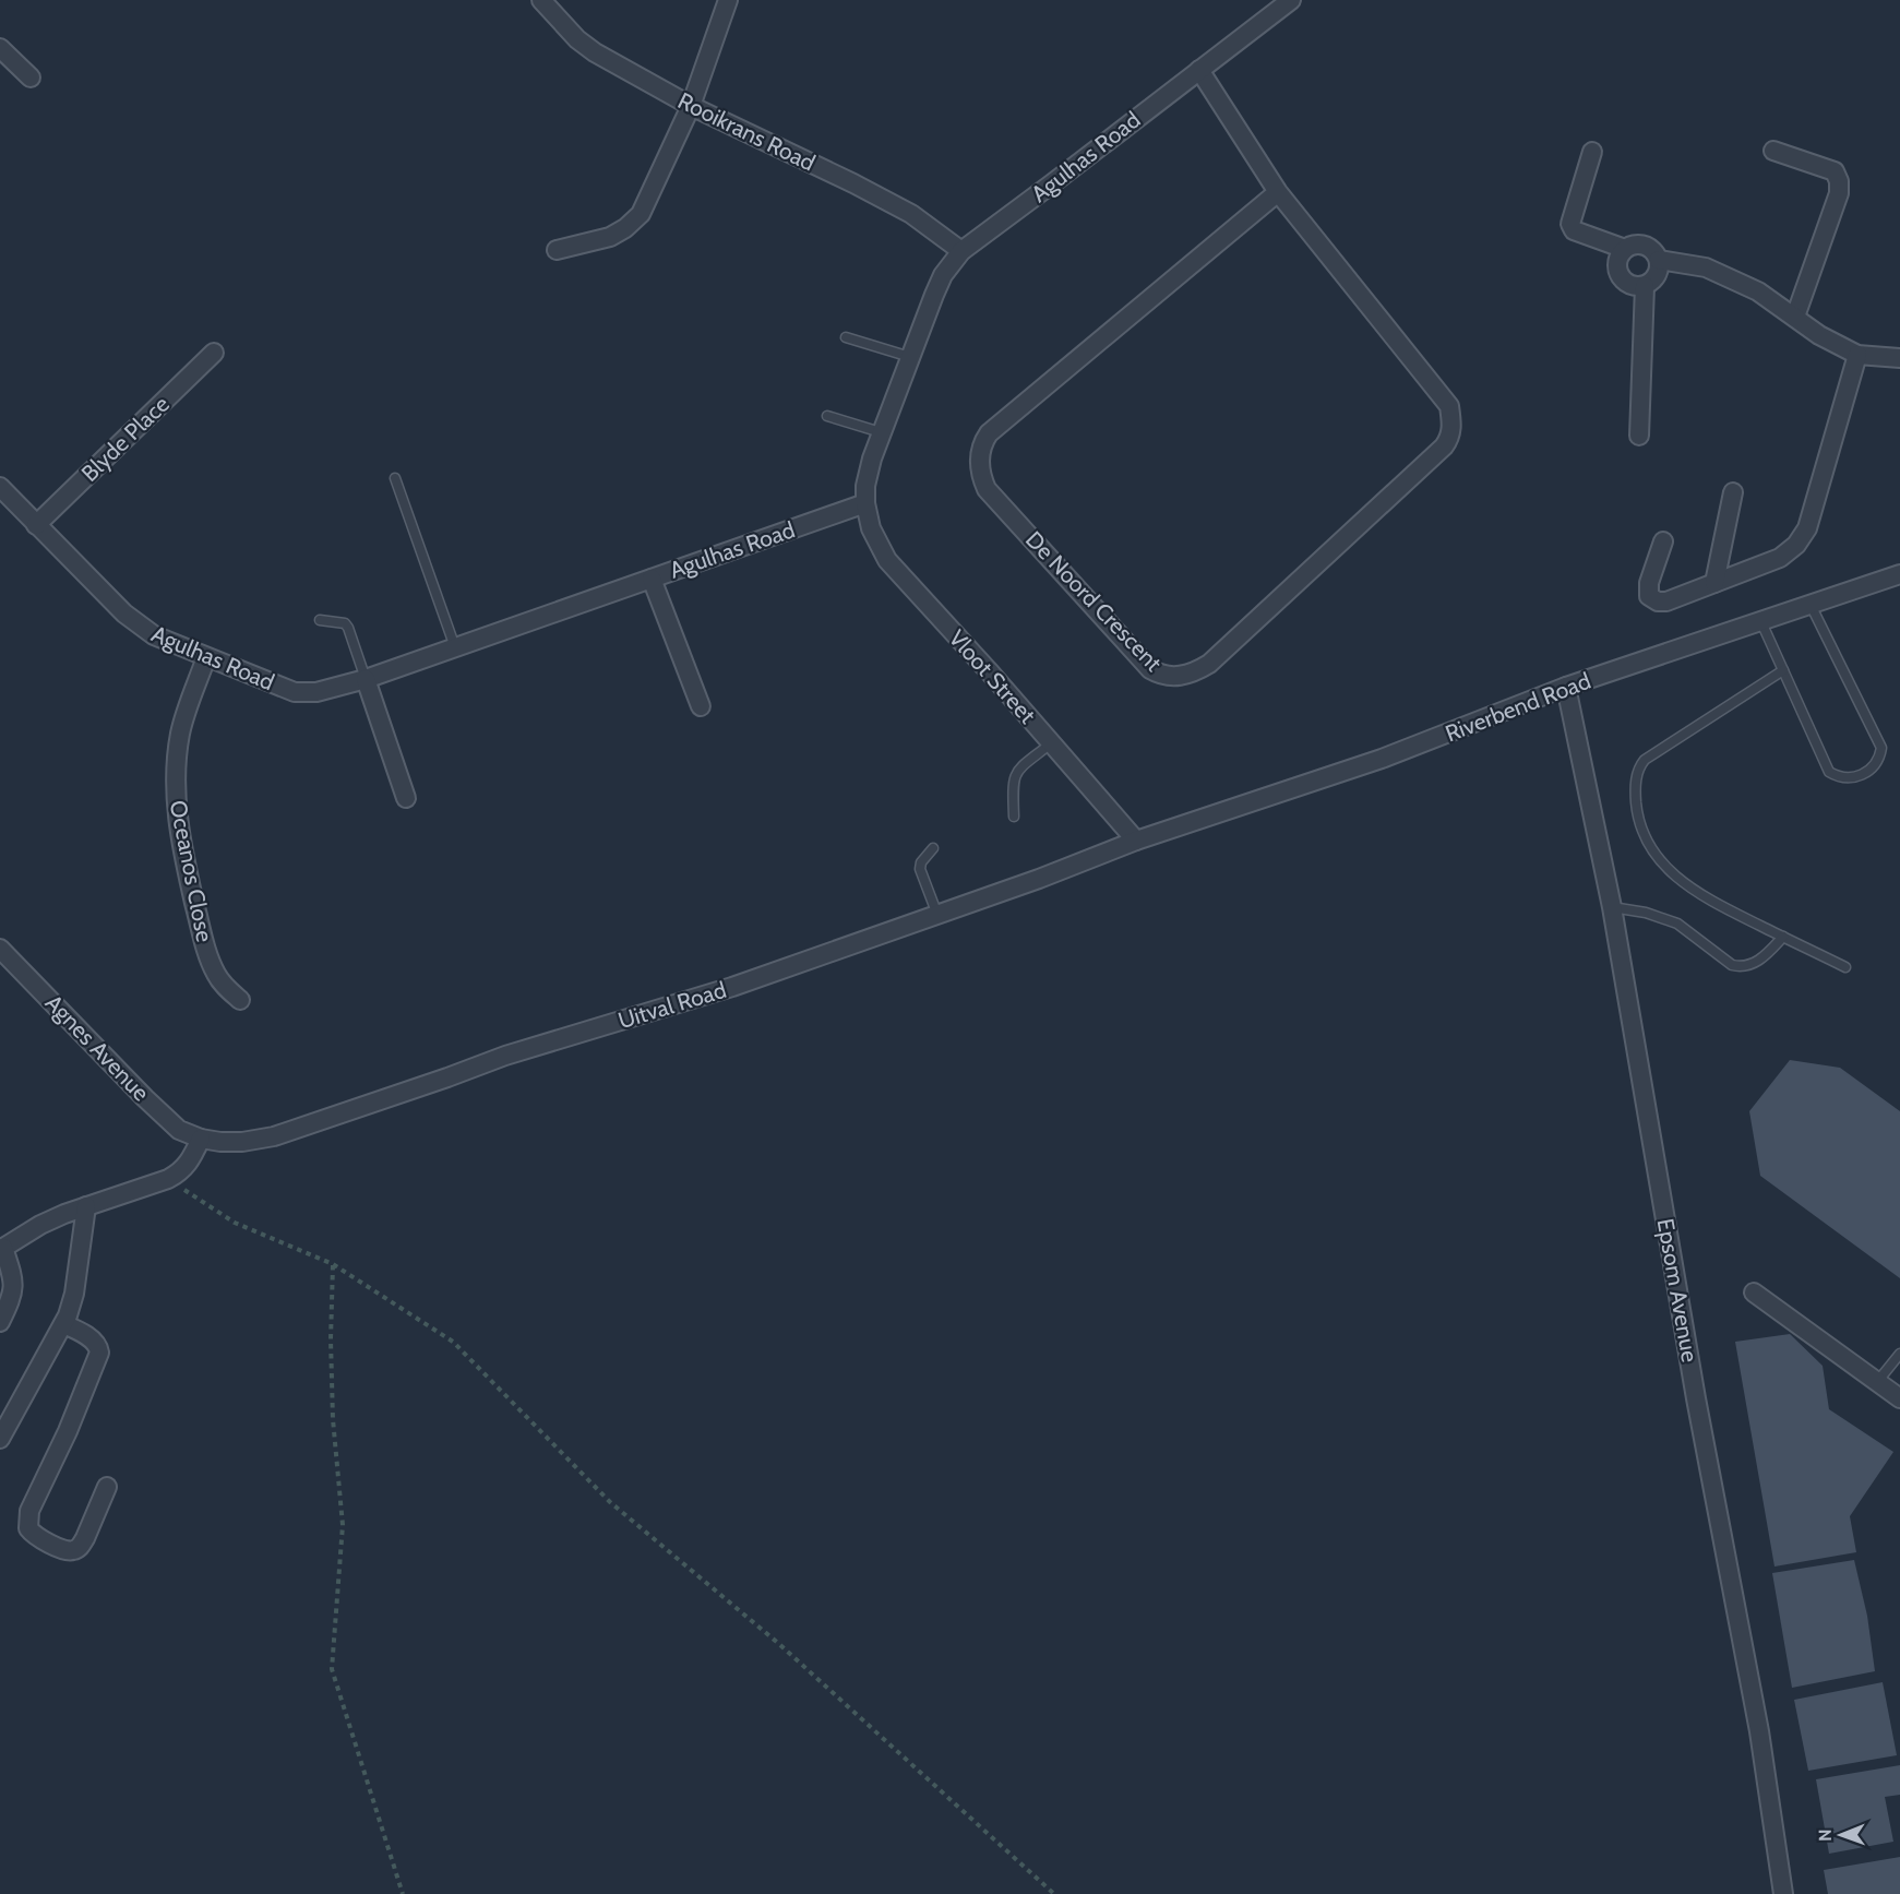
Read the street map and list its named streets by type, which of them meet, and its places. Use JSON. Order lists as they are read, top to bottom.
{
  "streets": {
    "street": [
      "Rooikrans Road",
      "Agulhas Road",
      "Blyde Place",
      "De Noord Crescent",
      "Vloot Street",
      "Riverbend Road",
      "Oceanos Close",
      "Uitval Road",
      "Agnes Avenue",
      "Epsom Avenue"
    ]
  },
  "crossings": [
    ["Rooikrans Road", "Agulhas Road"],
    ["Agulhas Road", "Blyde Place"],
    ["Agulhas Road", "De Noord Crescent"],
    ["Agulhas Road", "Vloot Street"],
    ["Agulhas Road", "Oceanos Close"],
    ["Vloot Street", "Riverbend Road"],
    ["Vloot Street", "Uitval Road"],
    ["Riverbend Road", "Uitval Road"],
    ["Riverbend Road", "Epsom Avenue"],
    ["Uitval Road", "Agnes Avenue"]
  ],
  "north": "left"
}
